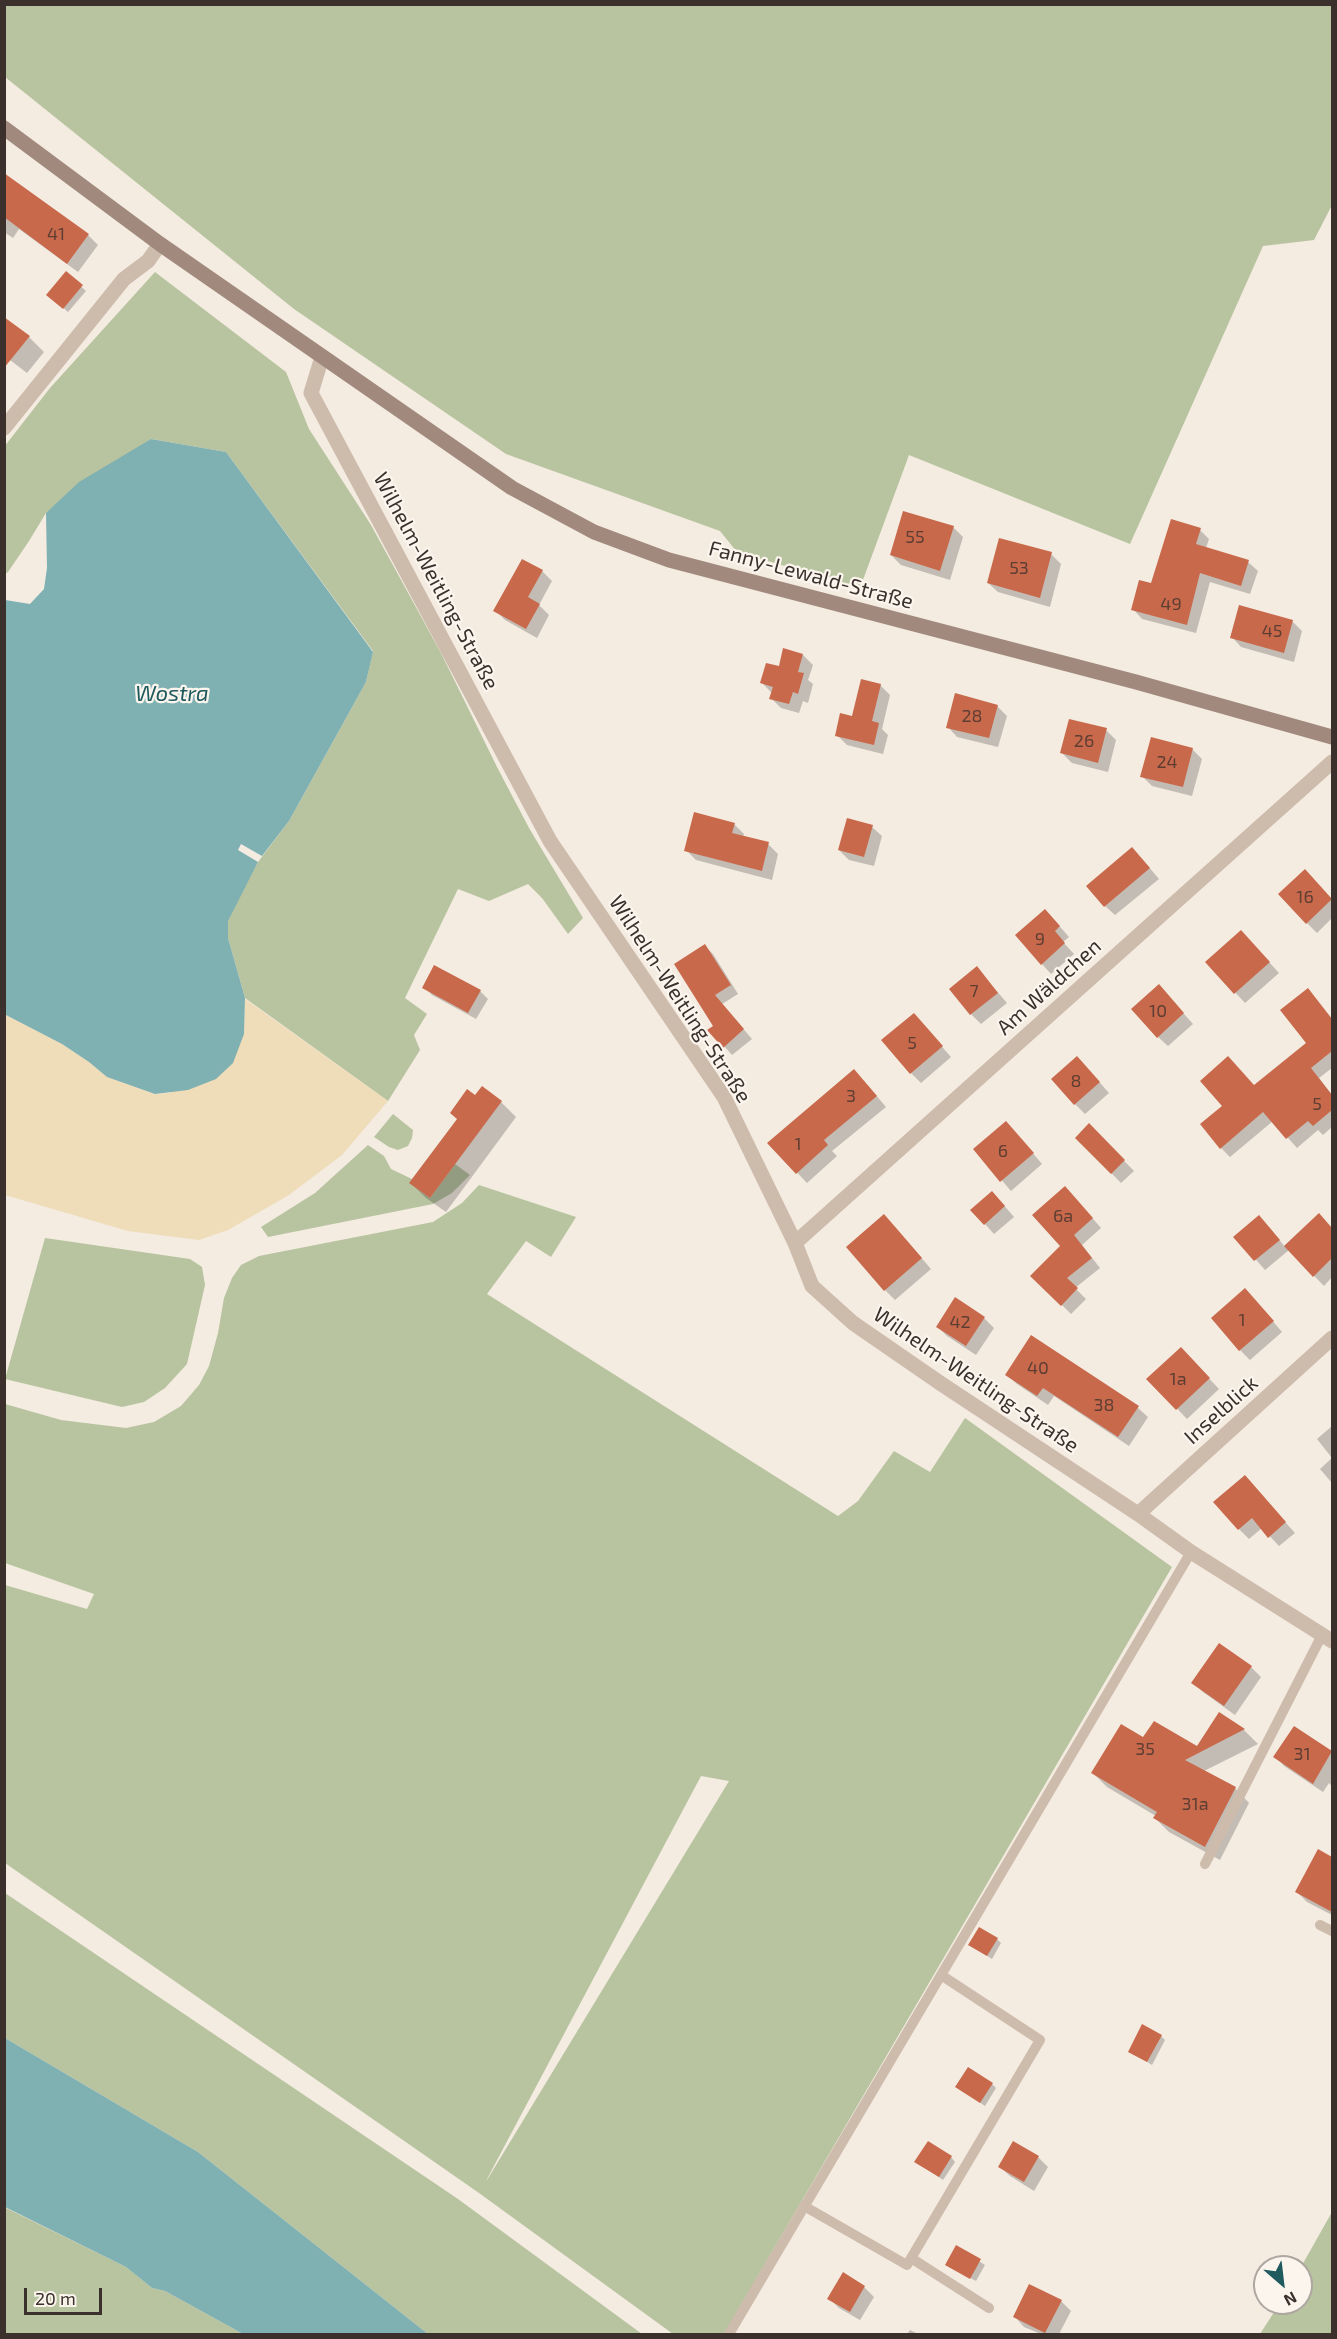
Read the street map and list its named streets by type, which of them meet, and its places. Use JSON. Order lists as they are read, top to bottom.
{
  "streets": {
    "street": [
      "Fanny-Lewald-Straße",
      "Wilhelm-Weitling-Straße",
      "Am Wäldchen",
      "Inselblick"
    ]
  },
  "crossings": [
    ["Fanny-Lewald-Straße", "Wilhelm-Weitling-Straße"],
    ["Wilhelm-Weitling-Straße", "Am Wäldchen"],
    ["Wilhelm-Weitling-Straße", "Inselblick"]
  ],
  "water": ["Wostra"],
  "house_numbers": [
    "41",
    "55",
    "53",
    "49",
    "45",
    "28",
    "26",
    "24",
    "16",
    "9",
    "7",
    "10",
    "5",
    "8",
    "3",
    "5",
    "1",
    "6",
    "6a",
    "1",
    "42",
    "40",
    "1a",
    "38",
    "35",
    "31",
    "31a"
  ],
  "scale_bar": "20 m",
  "north": "bottom right"
}
